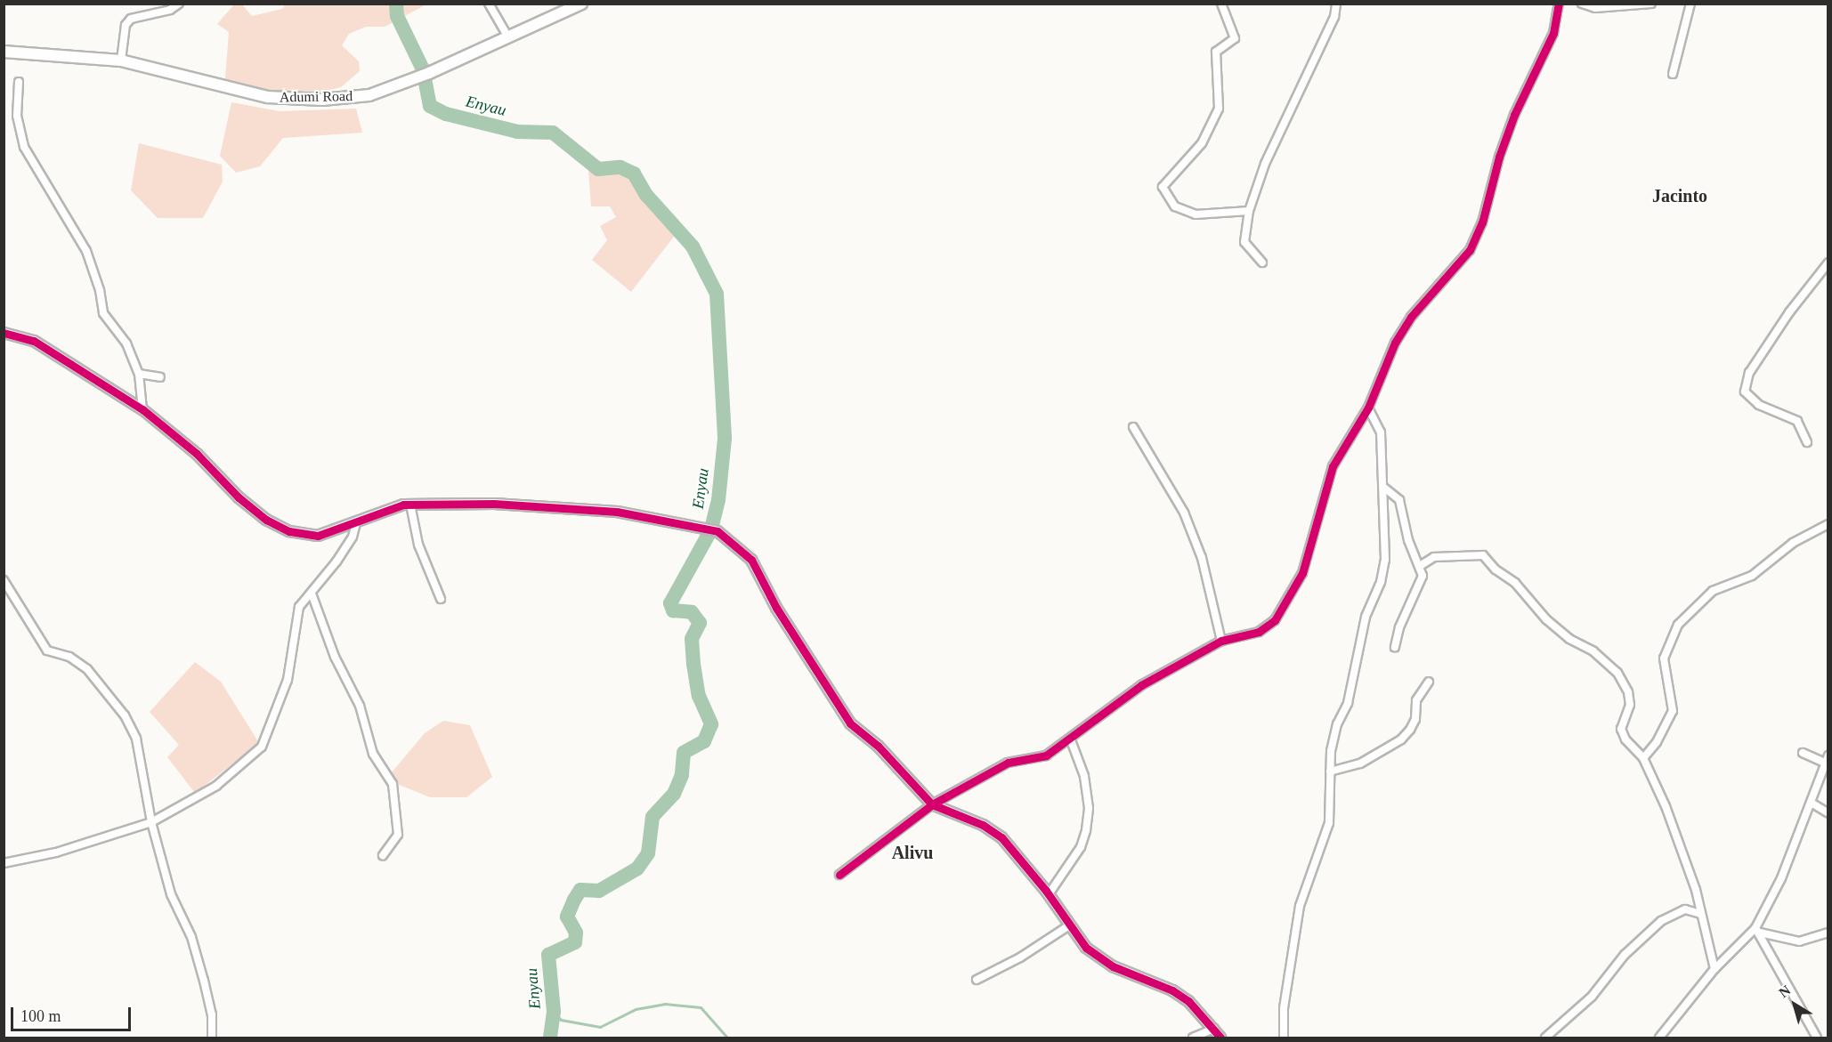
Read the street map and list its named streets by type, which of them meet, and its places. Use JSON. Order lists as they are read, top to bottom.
{
  "streets": {
    "main road": ["Adumi Road"]
  },
  "districts": ["Jacinto", "Alivu"],
  "water": ["Enyau"],
  "scale_bar": "100 m",
  "north": "top left"
}
